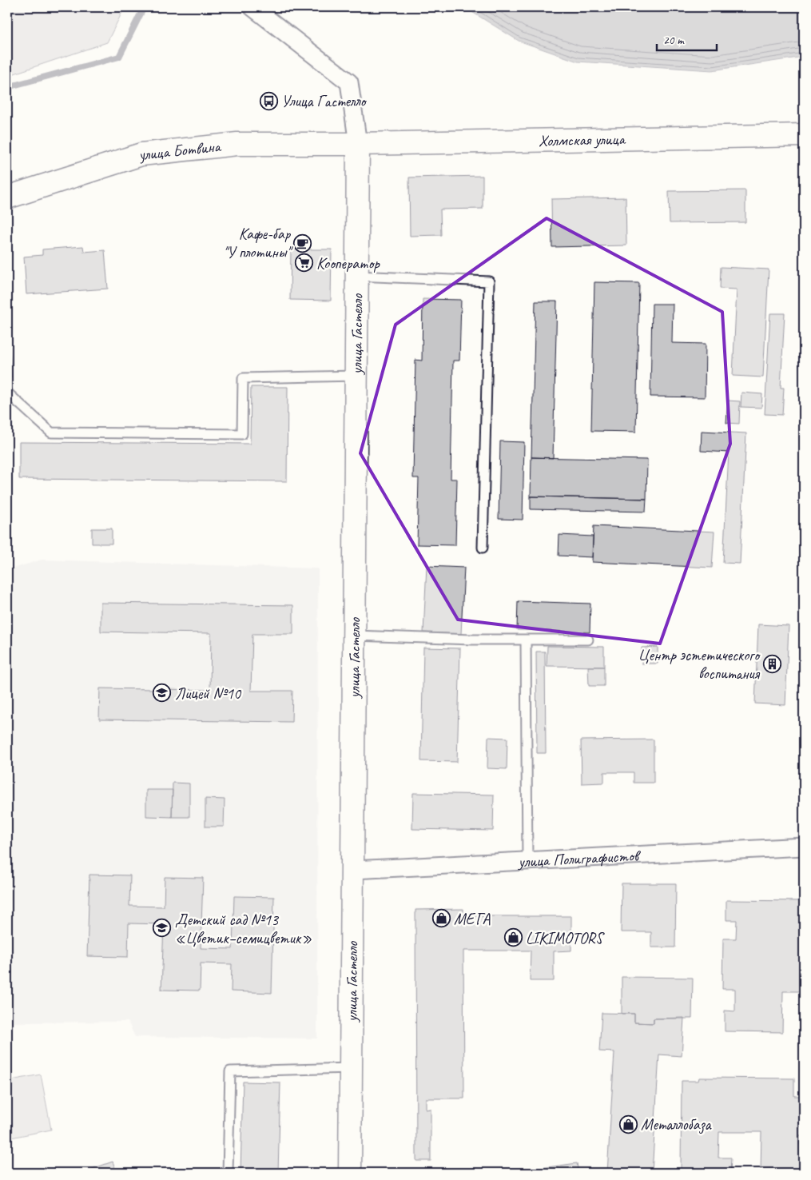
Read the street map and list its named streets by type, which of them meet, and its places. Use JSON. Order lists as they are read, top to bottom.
{
  "streets": {
    "main road": ["Холмская улица", "улица Ботвина", "улица Гастелло"],
    "street": ["улица Полиграфистов"]
  },
  "crossings": [
    ["Холмская улица", "улица Ботвина"],
    ["Холмская улица", "улица Гастелло"],
    ["улица Ботвина", "улица Гастелло"],
    ["улица Гастелло", "улица Полиграфистов"]
  ],
  "places": {
    "bus stop": ["Улица Гастелло"],
    "cafe": ["Кафе-бар \"У плотины\""],
    "supermarket": ["Кооператор"],
    "building": ["Центр эстетического воспитания"],
    "school or university": ["Лицей №10", "Детский сад №13 «Цветик–семицветик»"],
    "shop": ["МЕГА", "LIKIMOTORS", "Металлобаза"]
  },
  "scale_bar": "20 m"
}
